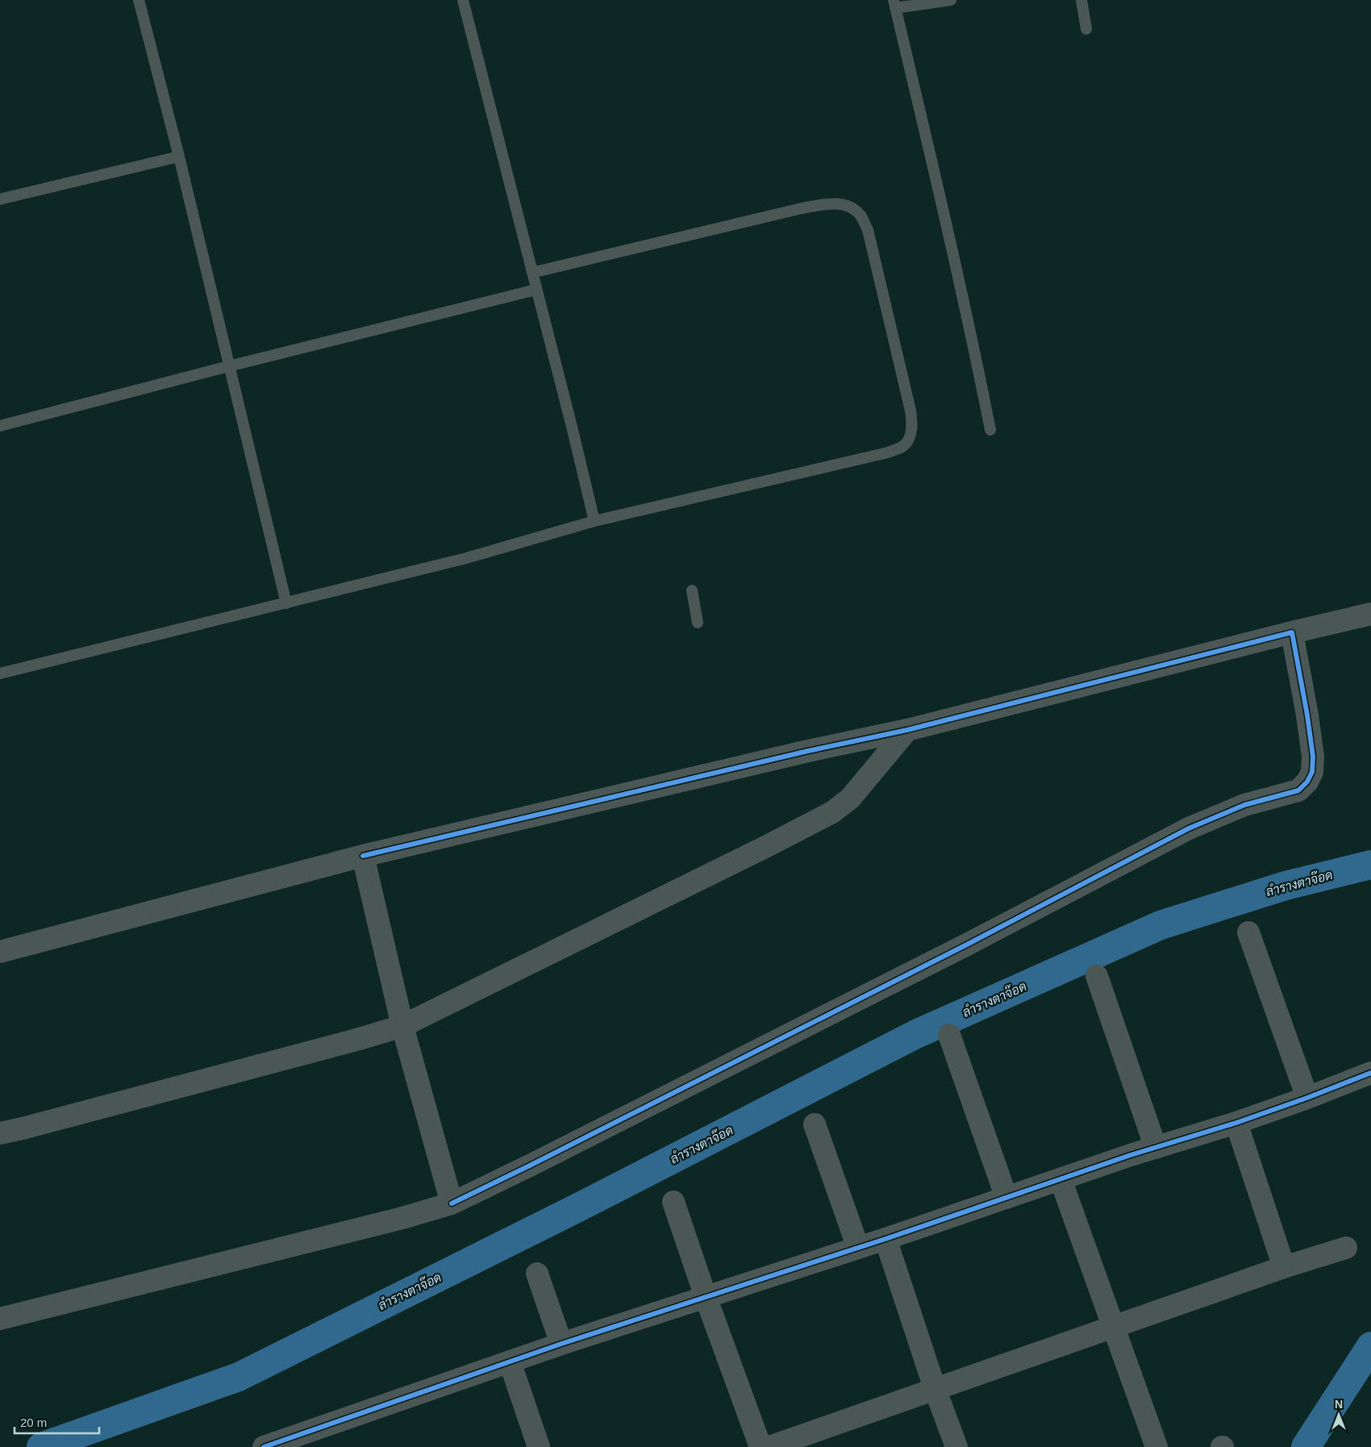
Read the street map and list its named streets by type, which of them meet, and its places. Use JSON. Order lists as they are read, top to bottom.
{
  "water": ["ลำรางตาจ๊อด"],
  "scale_bar": "20 m",
  "north": "top"
}
